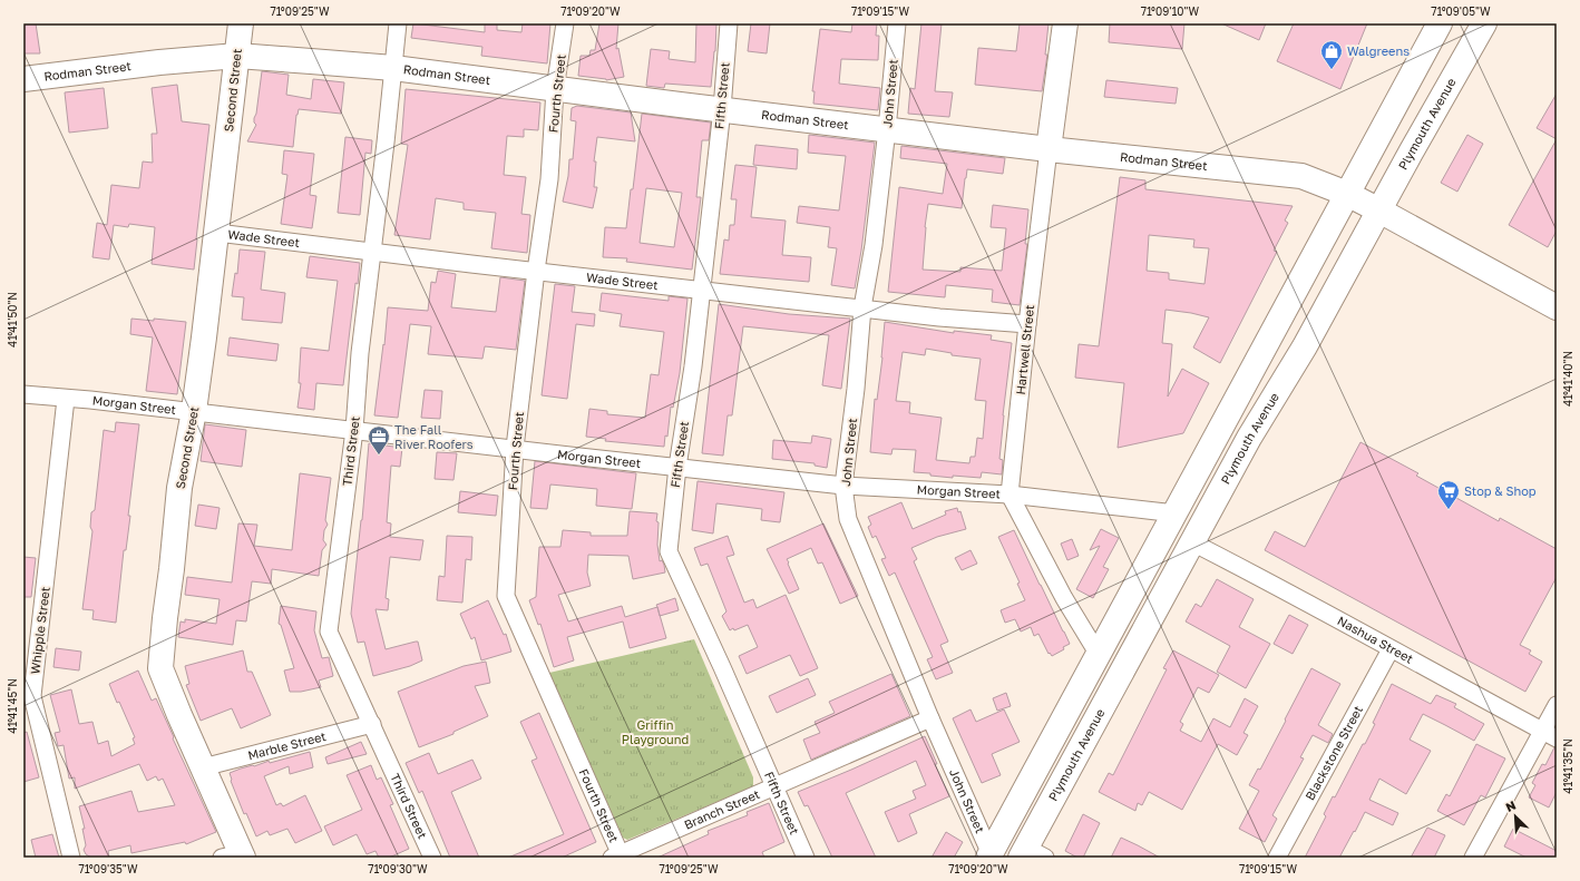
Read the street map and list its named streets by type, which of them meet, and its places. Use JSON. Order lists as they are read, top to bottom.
{
  "streets": {
    "main road": [
      "Rodman Street",
      "Second Street",
      "Plymouth Avenue",
      "Hartwell Street"
    ],
    "street": [
      "Fourth Street",
      "John Street",
      "Fifth Street",
      "Wade Street",
      "Morgan Street",
      "Third Street",
      "Whipple Street",
      "Nashua Street",
      "Marble Street",
      "Blackstone Street",
      "Branch Street"
    ]
  },
  "crossings": [
    ["Rodman Street", "Second Street"],
    ["Rodman Street", "Fourth Street"],
    ["Rodman Street", "John Street"],
    ["Rodman Street", "Fifth Street"],
    ["Rodman Street", "Plymouth Avenue"],
    ["Rodman Street", "Hartwell Street"],
    ["Rodman Street", "Third Street"],
    ["Second Street", "Wade Street"],
    ["Second Street", "Morgan Street"],
    ["Second Street", "Marble Street"],
    ["Fourth Street", "Wade Street"],
    ["Fourth Street", "Morgan Street"],
    ["Fourth Street", "Branch Street"],
    ["John Street", "Wade Street"],
    ["John Street", "Morgan Street"],
    ["John Street", "Branch Street"],
    ["Fifth Street", "Wade Street"],
    ["Fifth Street", "Morgan Street"],
    ["Fifth Street", "Branch Street"],
    ["Plymouth Avenue", "Nashua Street"],
    ["Wade Street", "Hartwell Street"],
    ["Wade Street", "Third Street"],
    ["Hartwell Street", "Morgan Street"],
    ["Morgan Street", "Third Street"],
    ["Morgan Street", "Whipple Street"],
    ["Third Street", "Marble Street"],
    ["Nashua Street", "Blackstone Street"]
  ],
  "parks": ["Griffin Playground"],
  "places": {
    "shop": ["Walgreens"],
    "office": ["The Fall River Roofers"],
    "supermarket": ["Stop & Shop"]
  },
  "north": "top left",
  "coordinates": [
    "71°09'25\"W",
    "71°09'20\"W",
    "71°09'15\"W",
    "71°09'10\"W",
    "71°09'05\"W",
    "41°41'50\"N",
    "41°41'40\"N",
    "41°41'45\"N",
    "41°41'35\"N",
    "71°09'35\"W",
    "71°09'30\"W"
  ]
}
